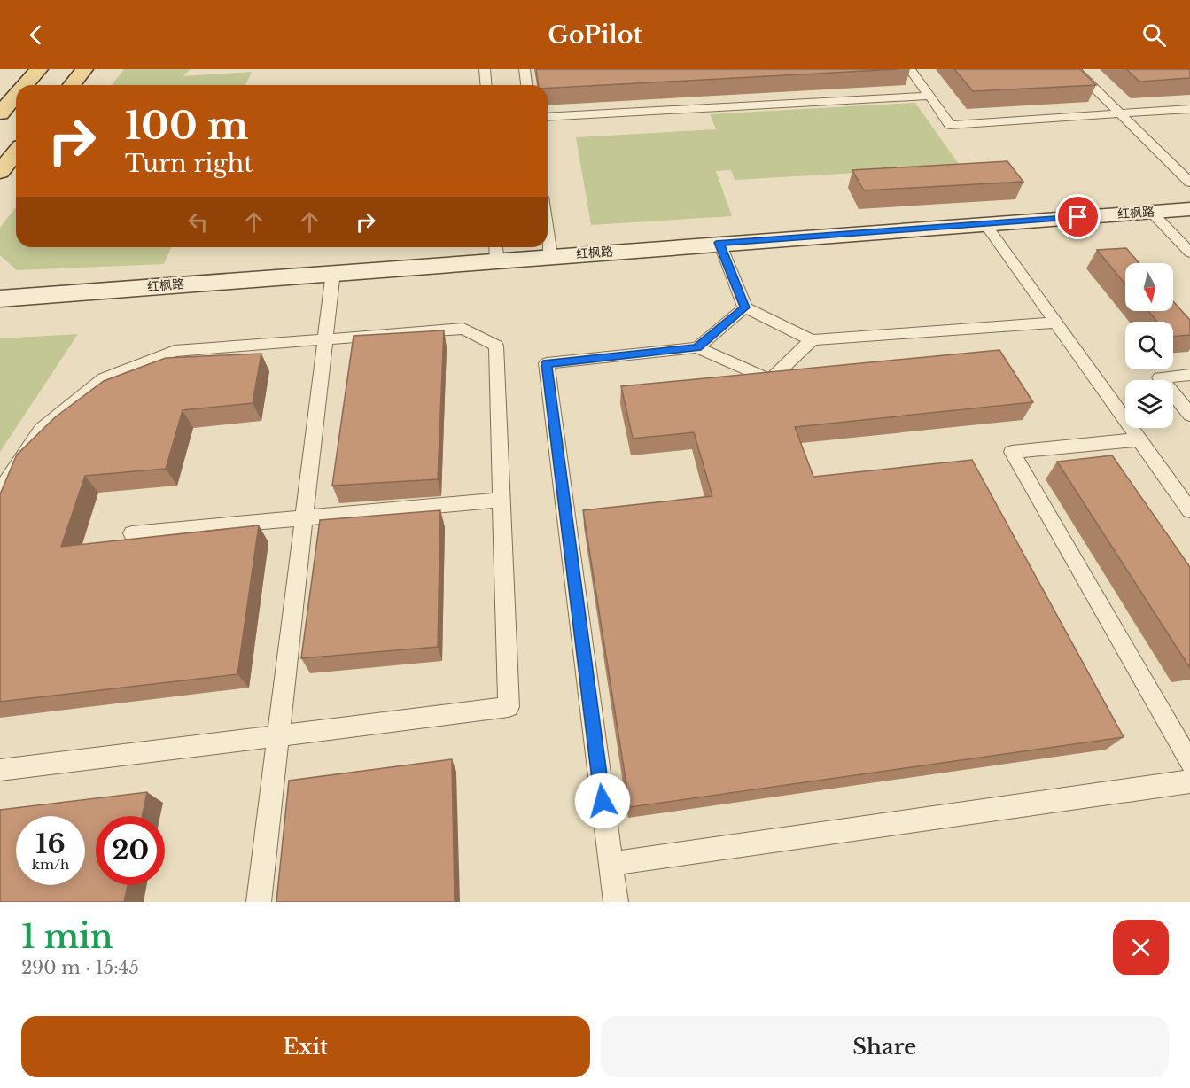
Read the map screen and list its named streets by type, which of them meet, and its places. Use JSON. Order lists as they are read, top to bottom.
{
  "streets": {
    "street": ["红枫路"]
  },
  "north": "bottom",
  "page": {
    "header": "GoPilot",
    "turn": ["100 m", "Turn right"],
    "speed": "16 km/h",
    "limit": "20",
    "heading": ["1 min", "290 m · 15:45"],
    "buttons": ["Exit", "Share"]
  }
}
